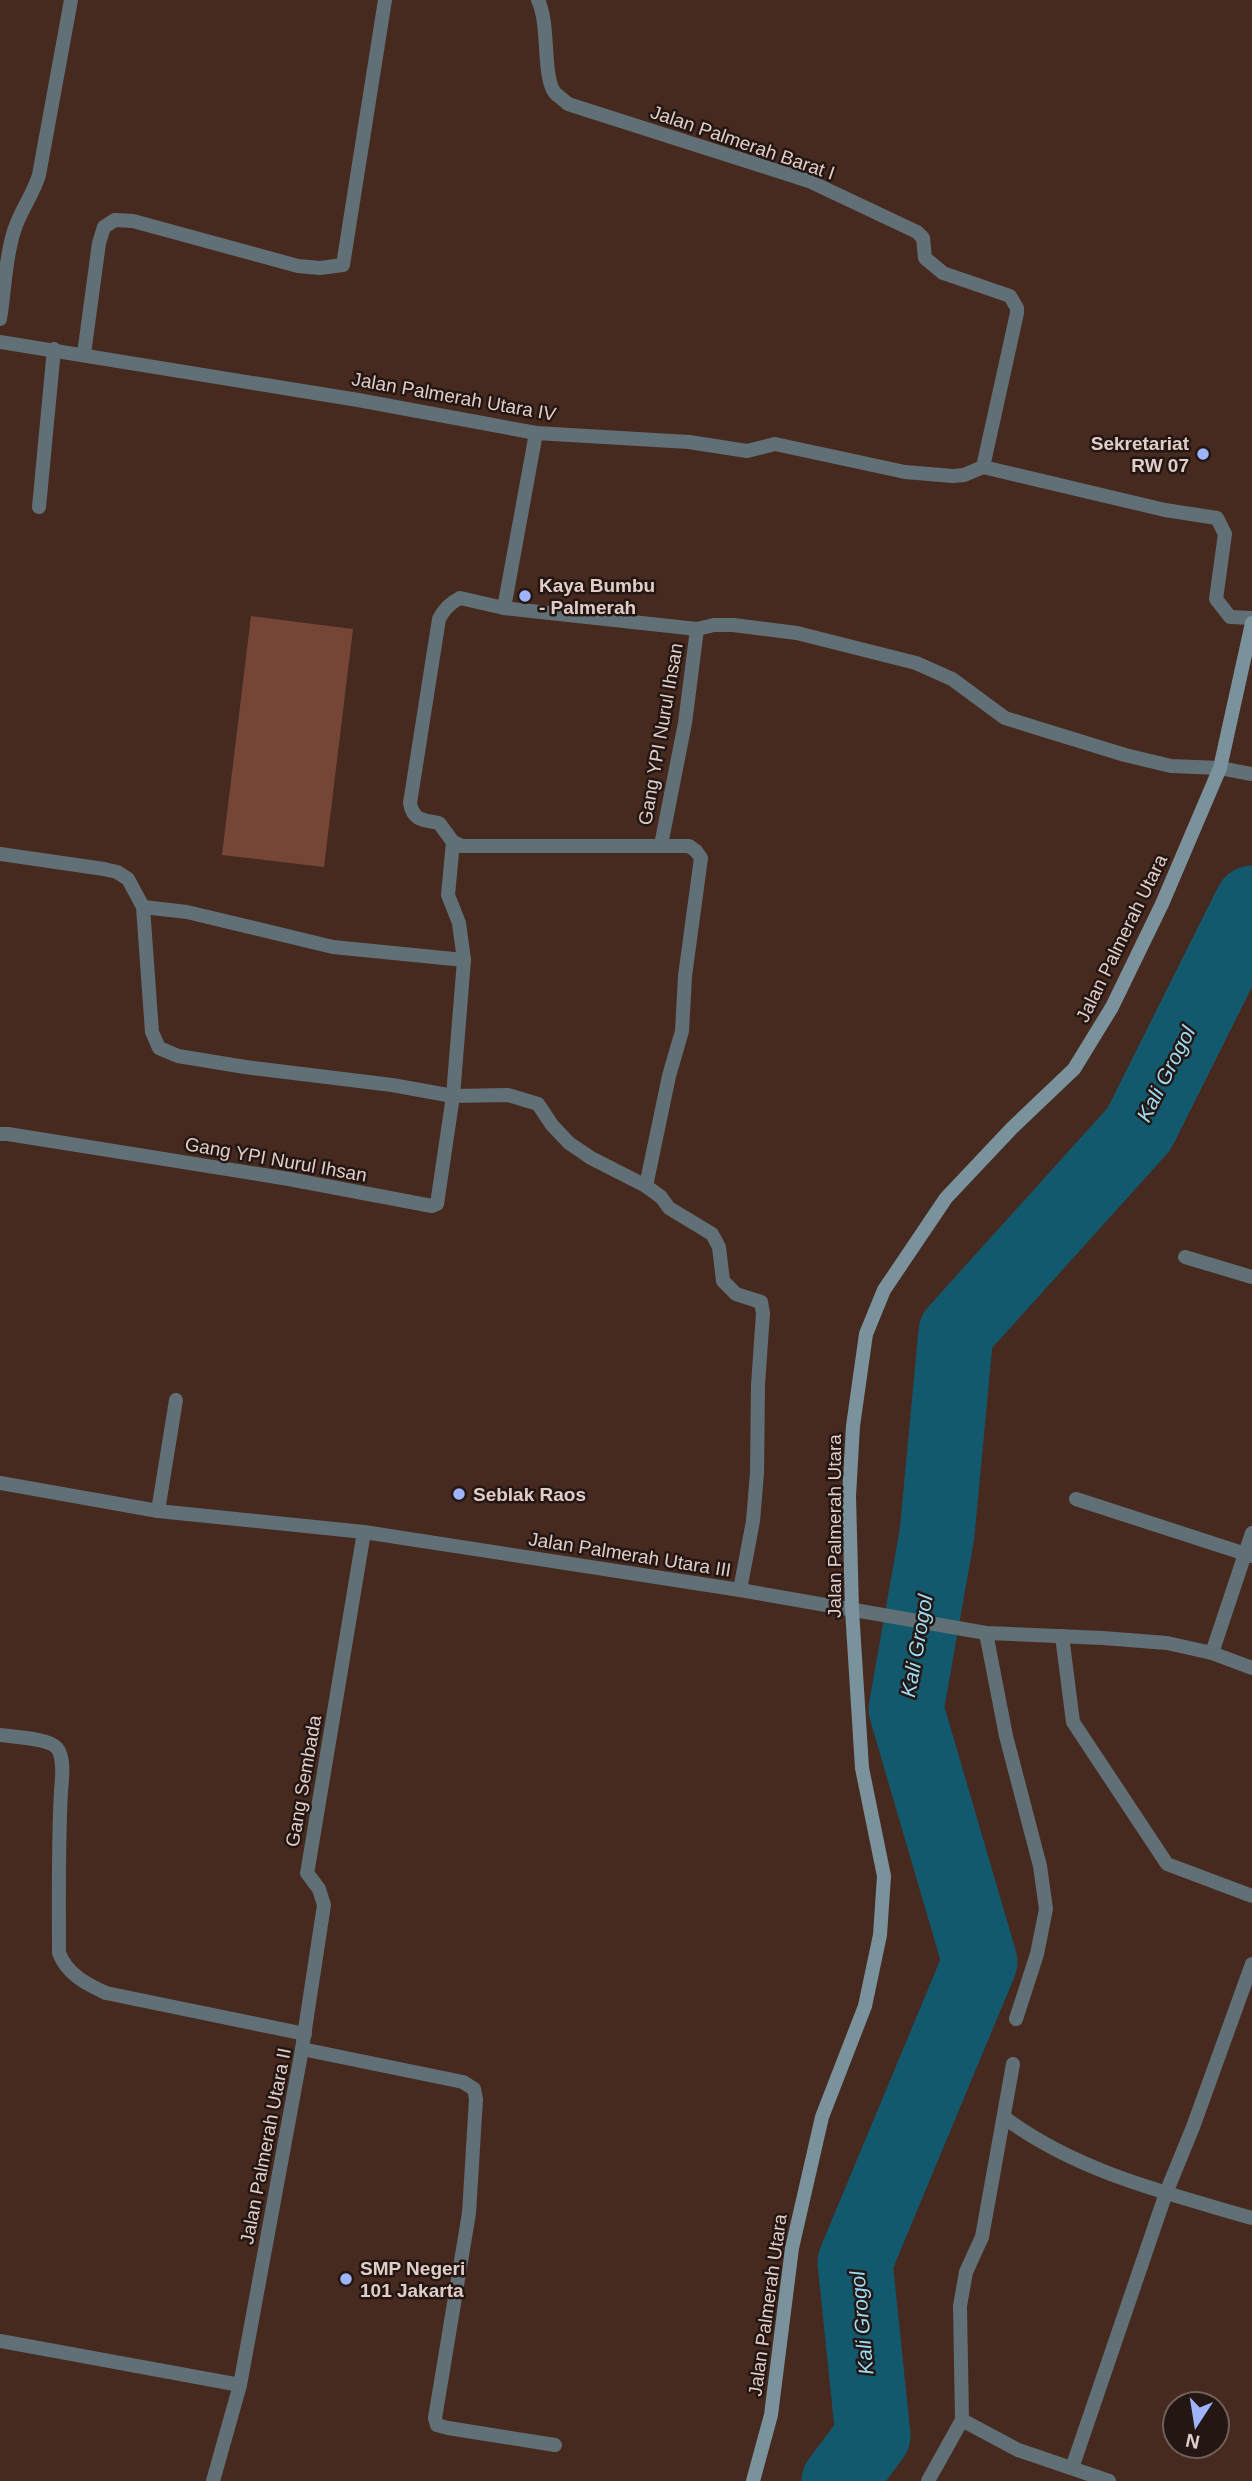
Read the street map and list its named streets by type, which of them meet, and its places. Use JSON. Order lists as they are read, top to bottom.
{
  "streets": {
    "street": [
      "Jalan Palmerah Barat I",
      "Jalan Palmerah Utara IV",
      "Gang YPI Nurul Ihsan",
      "Jalan Palmerah Utara",
      "Jalan Palmerah Utara III",
      "Gang Sembada",
      "Jalan Palmerah Utara II"
    ]
  },
  "crossings": [
    ["Jalan Palmerah Barat I", "Jalan Palmerah Utara IV"],
    ["Gang YPI Nurul Ihsan", "Jalan Palmerah Utara"],
    ["Jalan Palmerah Utara", "Jalan Palmerah Utara III"],
    ["Jalan Palmerah Utara III", "Gang Sembada"],
    ["Gang Sembada", "Jalan Palmerah Utara II"]
  ],
  "water": ["Kali Grogol"],
  "places": [
    "Sekretariat RW 07",
    "Kaya Bumbu - Palmerah",
    "Seblak Raos",
    "SMP Negeri 101 Jakarta"
  ],
  "north": "bottom"
}
